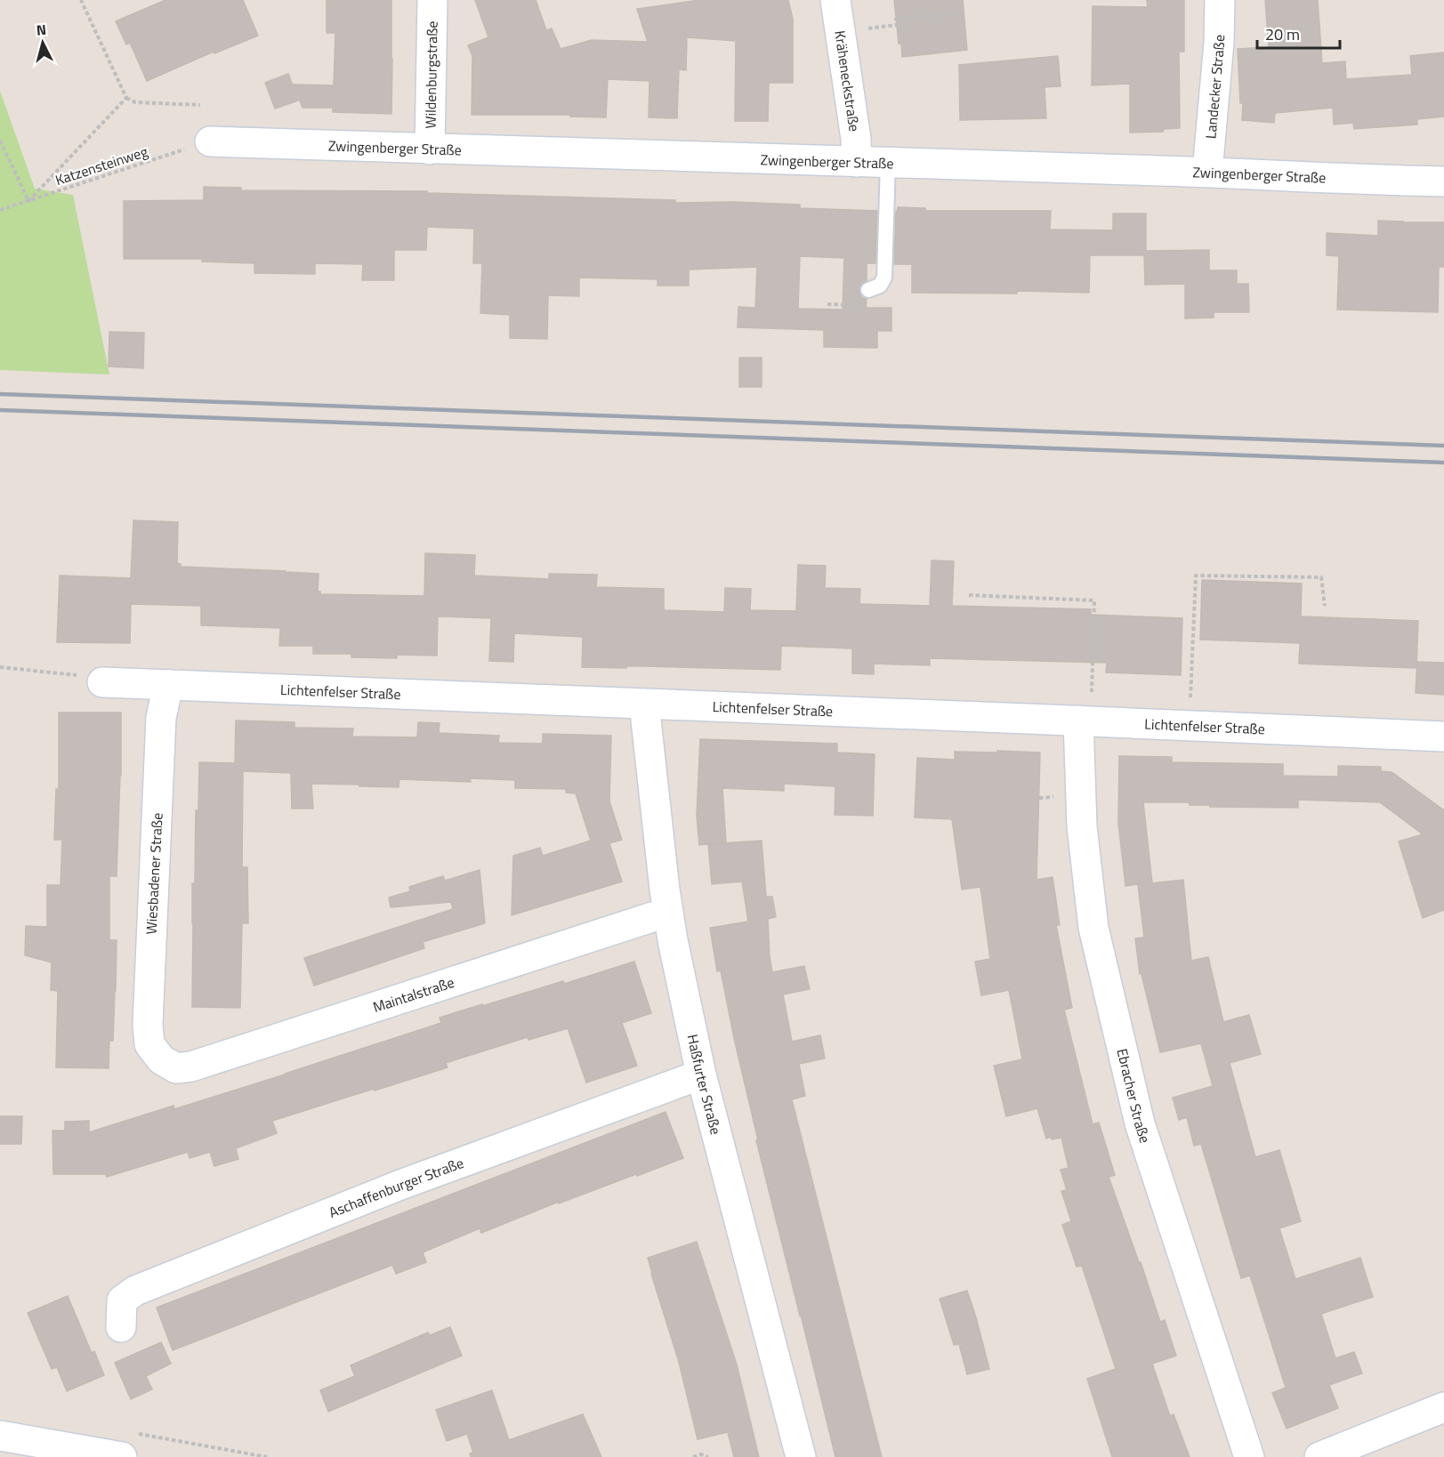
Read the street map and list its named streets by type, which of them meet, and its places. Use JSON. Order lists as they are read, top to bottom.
{
  "streets": {
    "street": [
      "Wildenburgstraße",
      "Kräheneckstraße",
      "Landecker Straße",
      "Zwingenberger Straße",
      "Lichtenfelser Straße",
      "Wiesbadener Straße",
      "Maintalstraße",
      "Haßfurter Straße",
      "Ebracher Straße",
      "Aschaffenburger Straße"
    ],
    "path": ["Katzensteinweg"]
  },
  "crossings": [
    ["Wildenburgstraße", "Zwingenberger Straße"],
    ["Kräheneckstraße", "Zwingenberger Straße"],
    ["Landecker Straße", "Zwingenberger Straße"],
    ["Zwingenberger Straße", "Katzensteinweg"],
    ["Lichtenfelser Straße", "Wiesbadener Straße"],
    ["Lichtenfelser Straße", "Haßfurter Straße"],
    ["Lichtenfelser Straße", "Ebracher Straße"],
    ["Wiesbadener Straße", "Maintalstraße"],
    ["Maintalstraße", "Haßfurter Straße"],
    ["Haßfurter Straße", "Aschaffenburger Straße"]
  ],
  "scale_bar": "20 m",
  "north": "top"
}
